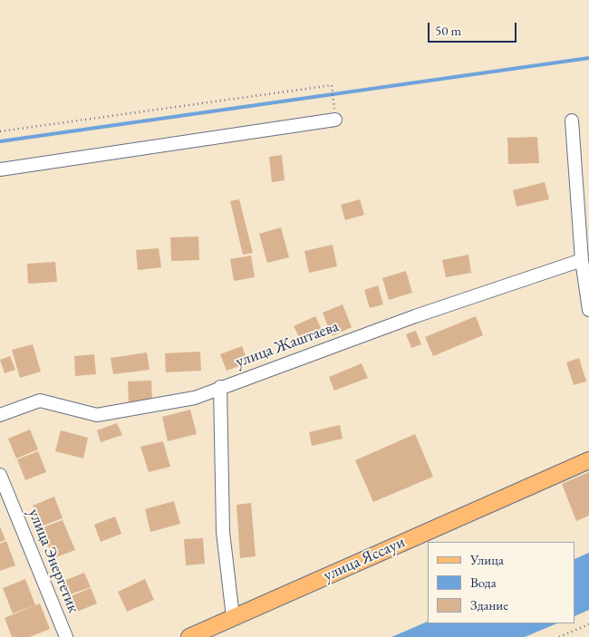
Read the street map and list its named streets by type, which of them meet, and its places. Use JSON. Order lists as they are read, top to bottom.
{
  "streets": {
    "main road": ["улица Яссауи"],
    "street": ["улица Жаштаева", "улица Энергетик"]
  },
  "legend": ["Улица", "Вода", "Здание"],
  "scale_bar": "50 m"
}
